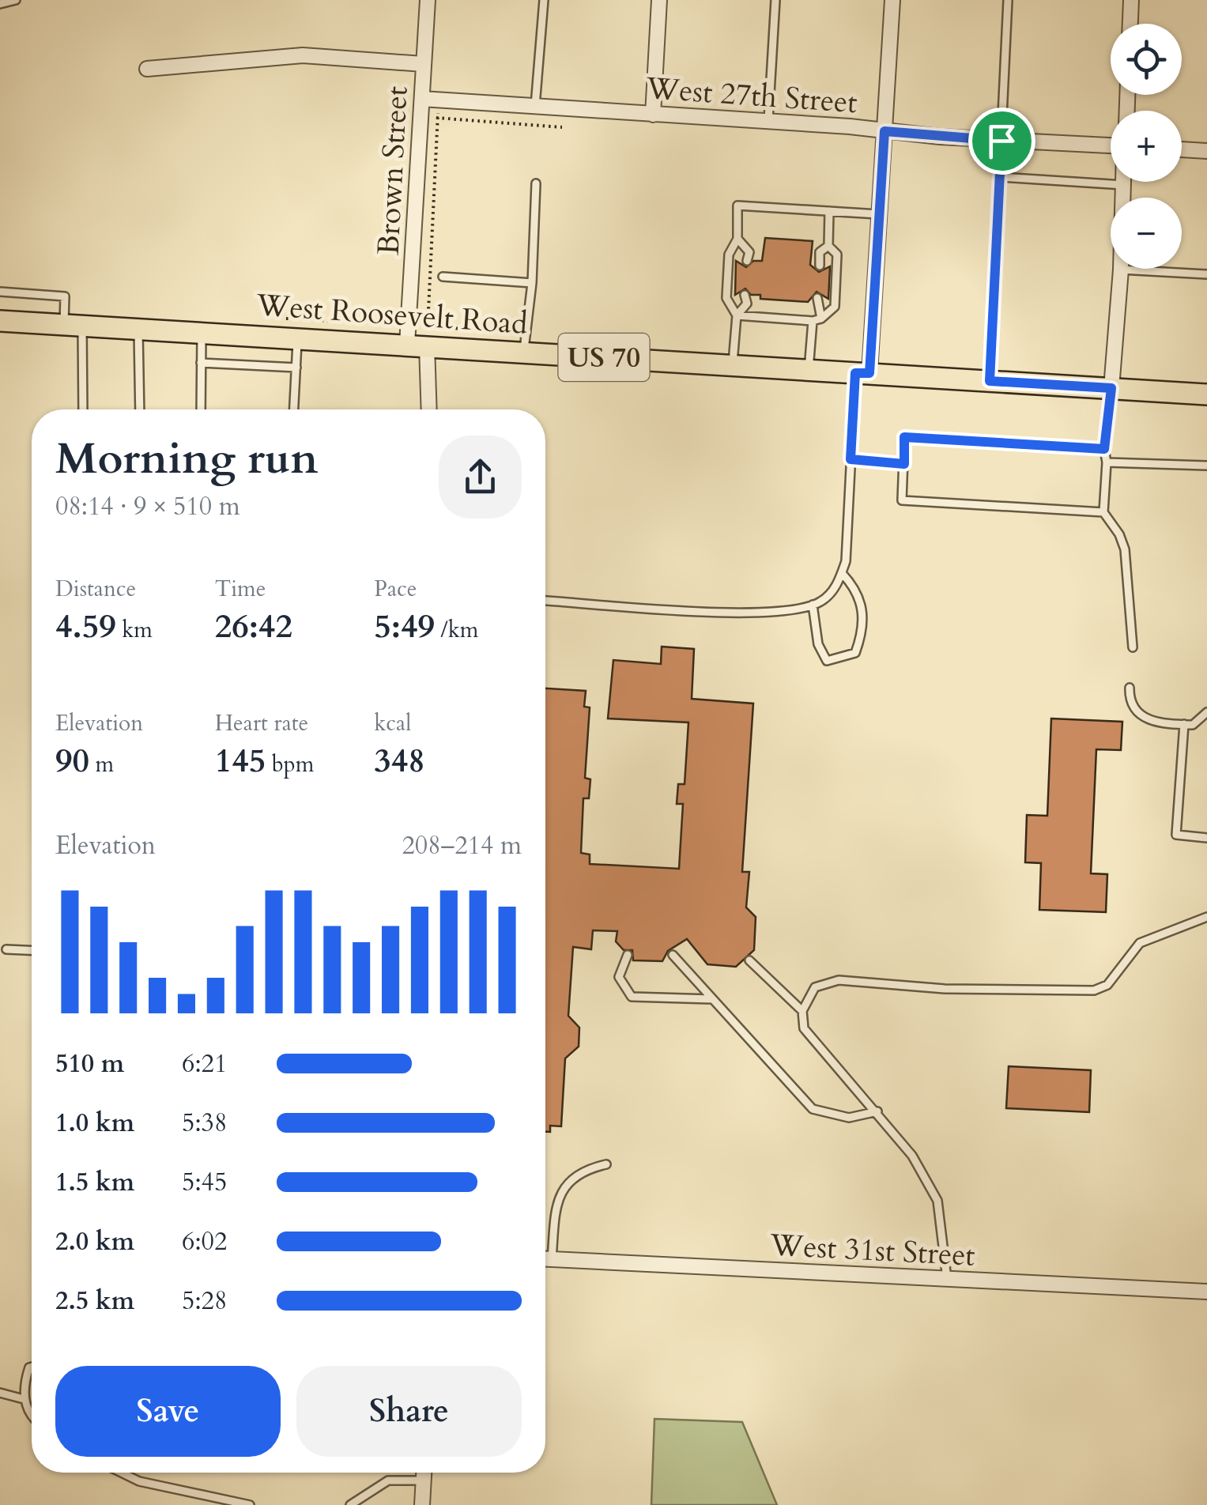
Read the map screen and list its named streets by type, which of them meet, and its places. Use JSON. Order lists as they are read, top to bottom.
{
  "streets": {
    "main road": ["West Roosevelt Road", "US 70"],
    "street": ["West 27th Street", "Brown Street", "West 31st Street"]
  },
  "crossings": [
    ["West 27th Street", "Brown Street"],
    ["Brown Street", "West Roosevelt Road"]
  ],
  "page": {
    "map_buttons": ["+", "−"],
    "heading": ["Morning run", "08:14 · 9 × 510 m"],
    "stats": [
      ["Distance", "4.59 km"],
      ["Time", "26:42"],
      ["Pace", "5:49 /km"],
      ["Elevation", "90 m"],
      ["Heart rate", "145 bpm"],
      ["kcal", "348"]
    ],
    "chart": ["Elevation", "208–214 m"],
    "list": [
      {
        "name": "510 m",
        "note": "6:21"
      },
      {
        "name": "1.0 km",
        "note": "5:38"
      },
      {
        "name": "1.5 km",
        "note": "5:45"
      },
      {
        "name": "2.0 km",
        "note": "6:02"
      },
      {
        "name": "2.5 km",
        "note": "5:28"
      }
    ],
    "buttons": ["Save", "Share"]
  }
}
